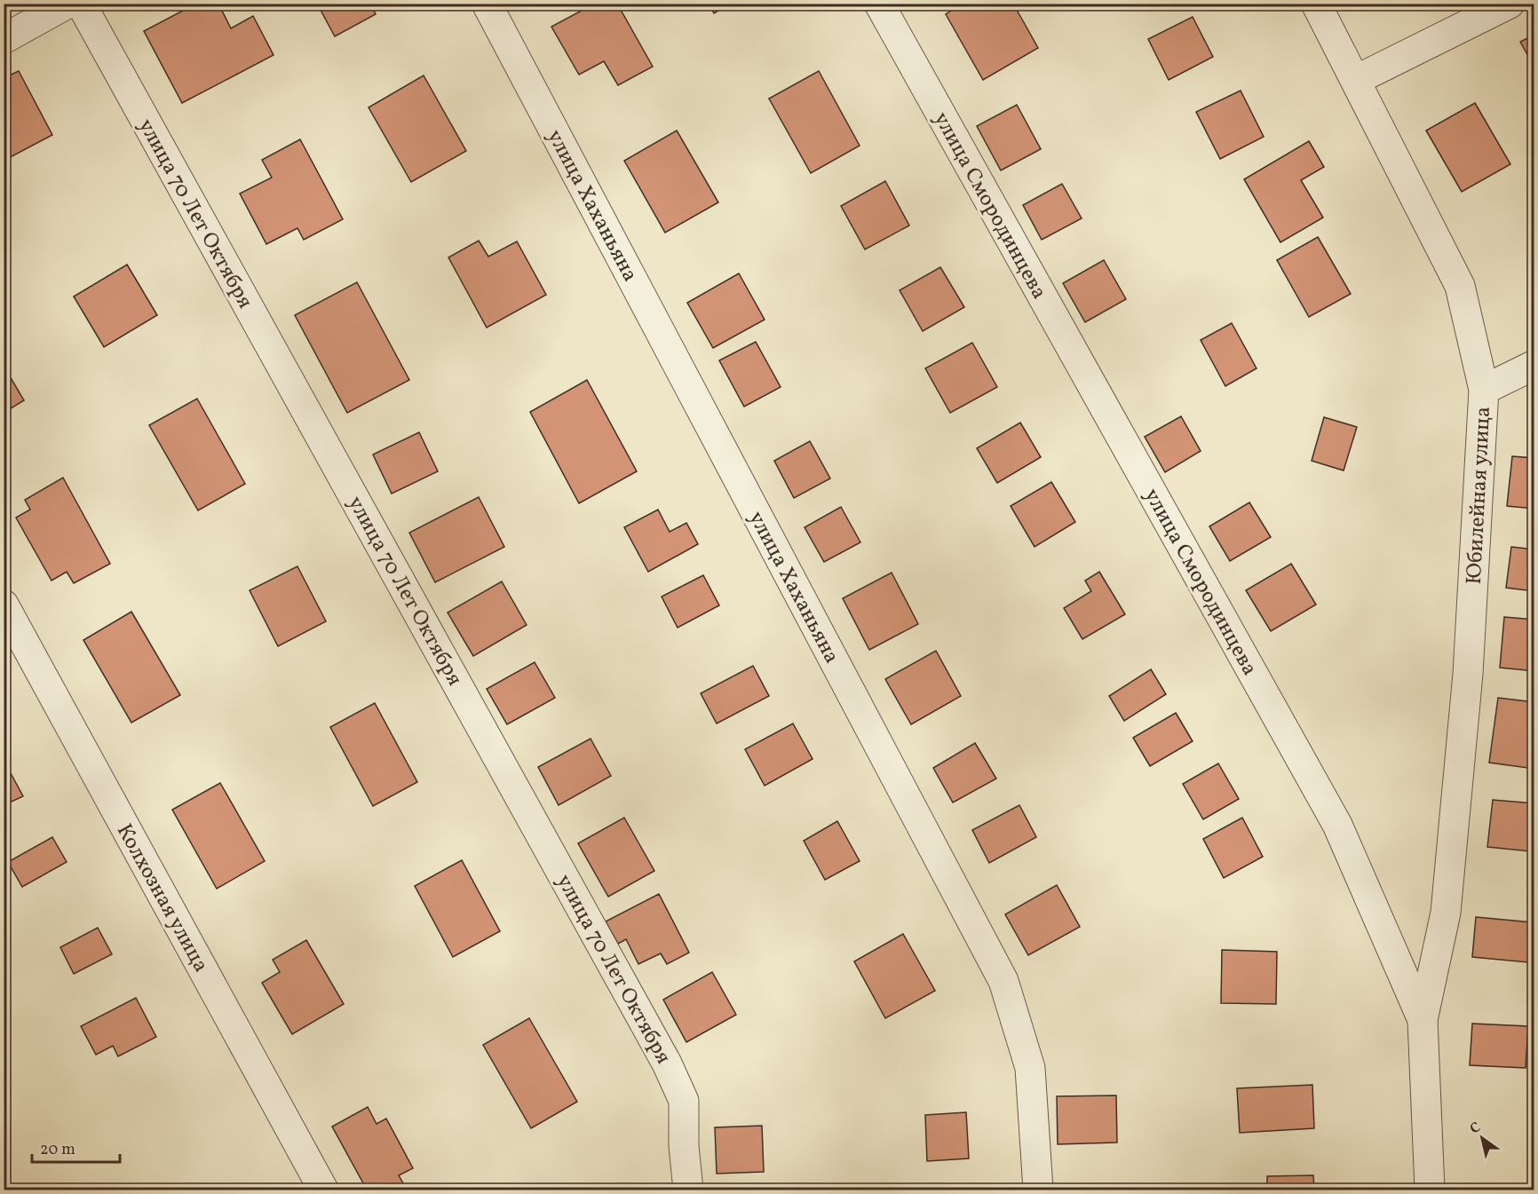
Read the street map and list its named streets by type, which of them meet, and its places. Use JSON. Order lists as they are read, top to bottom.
{
  "streets": {
    "street": [
      "улица Хаханьяна",
      "улица Смородинцева",
      "улица 70 Лет Октября",
      "Юбилейная улица",
      "Колхозная улица"
    ]
  },
  "crossings": [
    ["улица Смородинцева", "Юбилейная улица"]
  ],
  "scale_bar": "20 m",
  "north": "top left"
}
